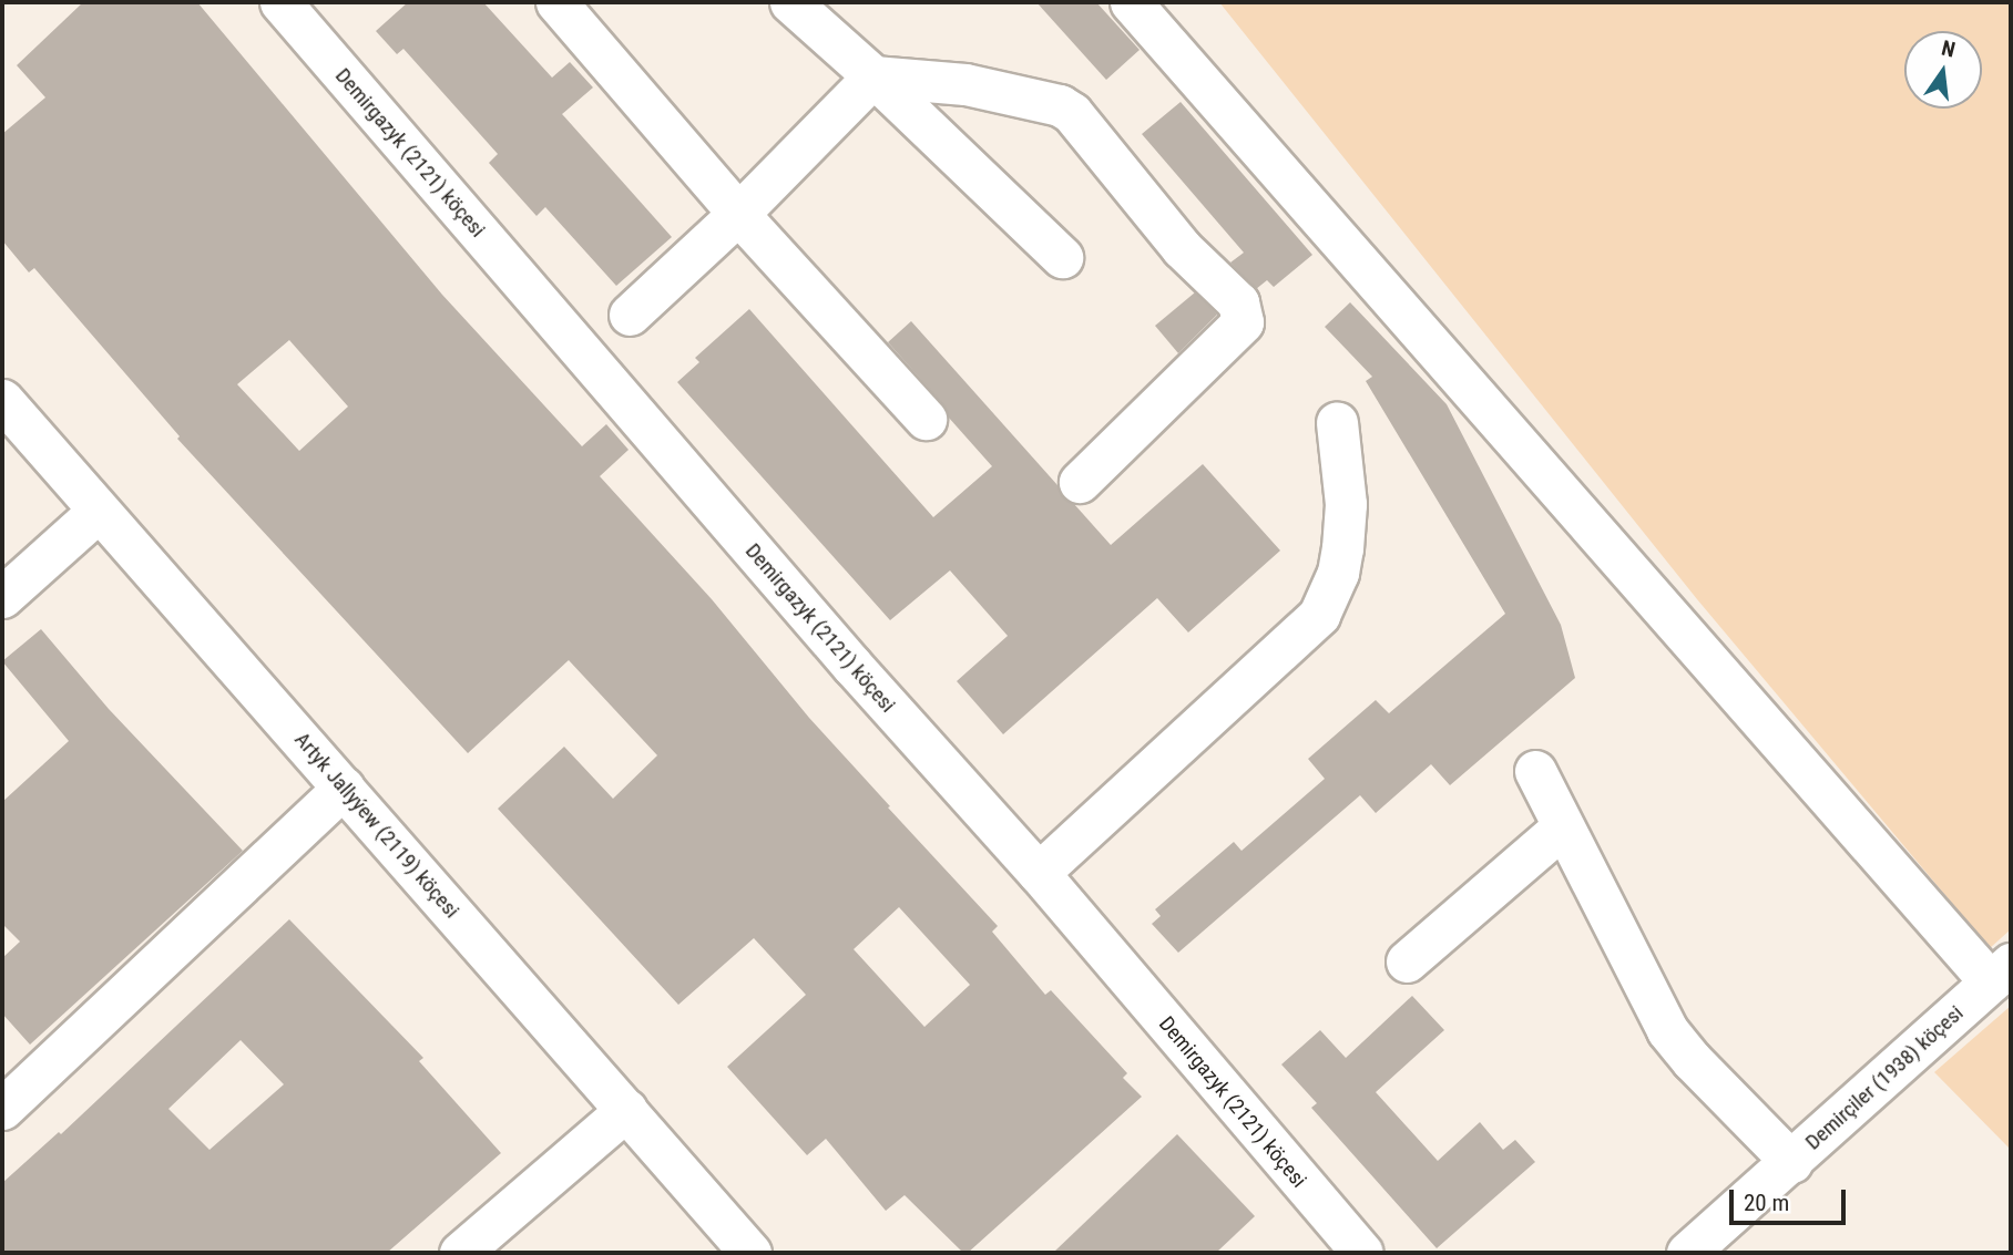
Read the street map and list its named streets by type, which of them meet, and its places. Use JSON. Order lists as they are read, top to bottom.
{
  "streets": {
    "street": ["Demirgazyk (2121) köçesi", "Artyk Jallyýew (2119) köçesi", "Demirçiler (1938) köçesi"]
  },
  "scale_bar": "20 m",
  "north": "top"
}
